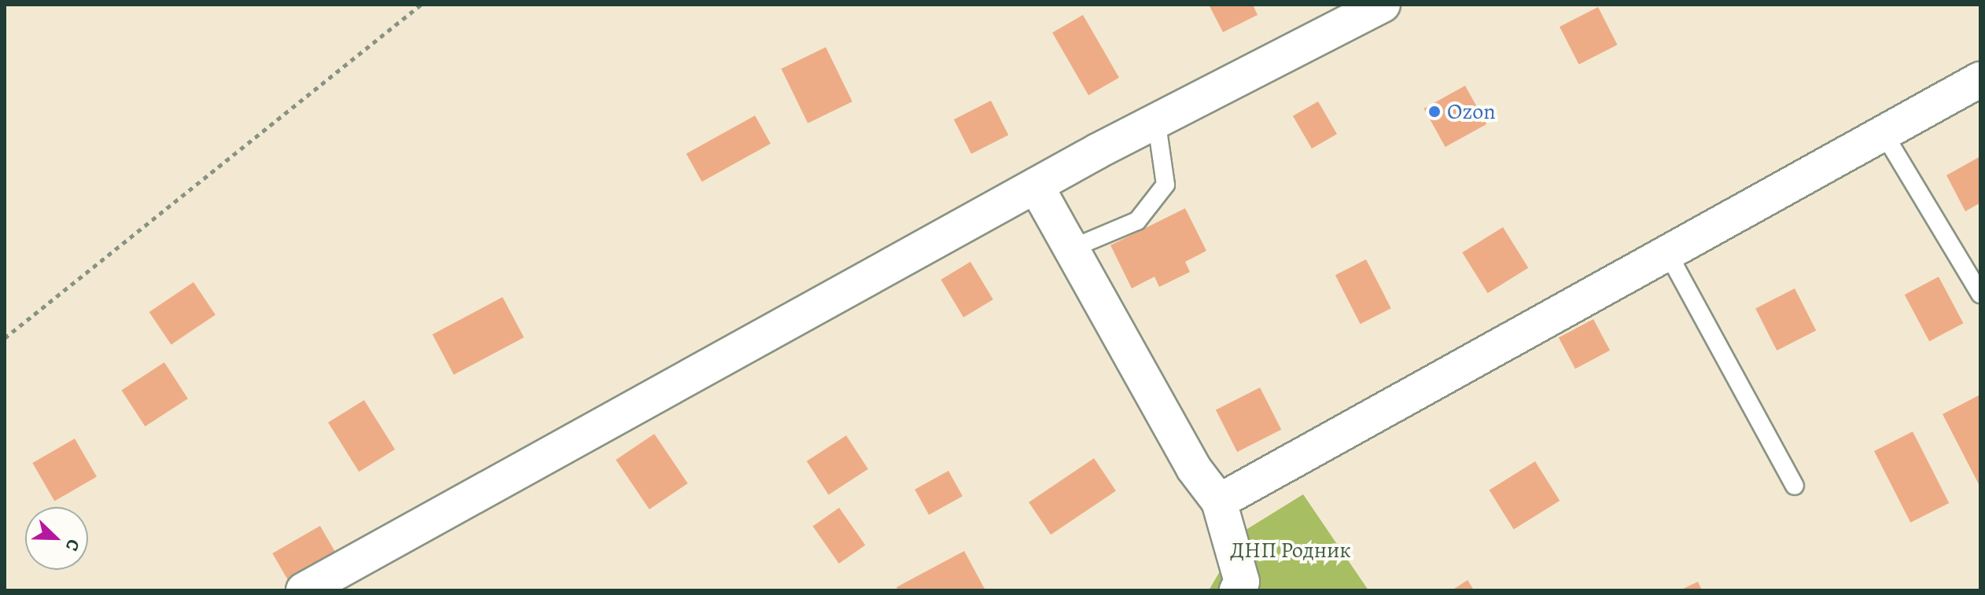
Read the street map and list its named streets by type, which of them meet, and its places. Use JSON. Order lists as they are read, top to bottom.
{
  "parks": ["ДНП Родник"],
  "places": ["Ozon"],
  "north": "bottom right"
}
